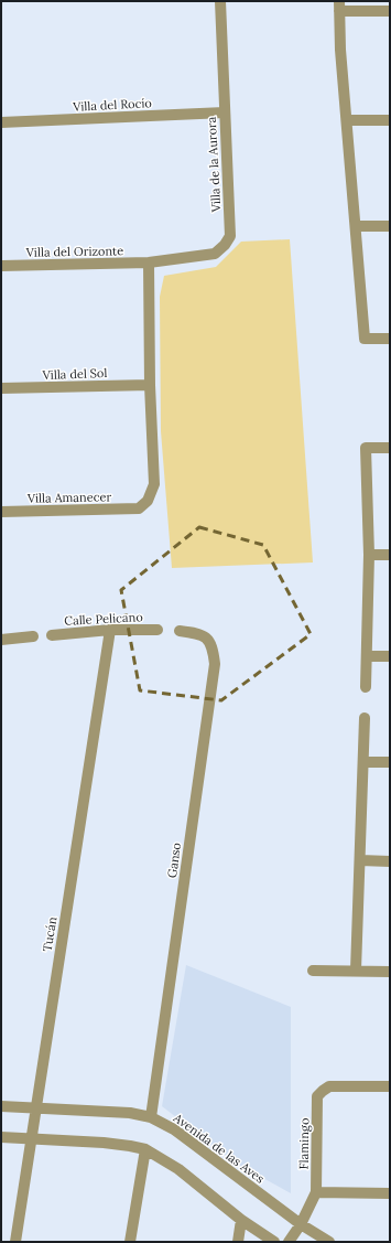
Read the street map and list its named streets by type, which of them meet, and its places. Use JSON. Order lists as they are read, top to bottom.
{
  "streets": {
    "street": [
      "Villa del Rocío",
      "Villa de la Aurora",
      "Villa del Orizonte",
      "Villa del Sol",
      "Villa Amanecer",
      "Calle Pelicano",
      "Ganso",
      "Tucán",
      "Flamingo",
      "Avenida de las Aves"
    ]
  },
  "crossings": [
    ["Villa del Rocío", "Villa de la Aurora"],
    ["Villa de la Aurora", "Villa del Orizonte"],
    ["Villa del Sol", "Villa Amanecer"],
    ["Calle Pelicano", "Tucán"],
    ["Ganso", "Avenida de las Aves"],
    ["Tucán", "Avenida de las Aves"],
    ["Flamingo", "Avenida de las Aves"]
  ]
}
